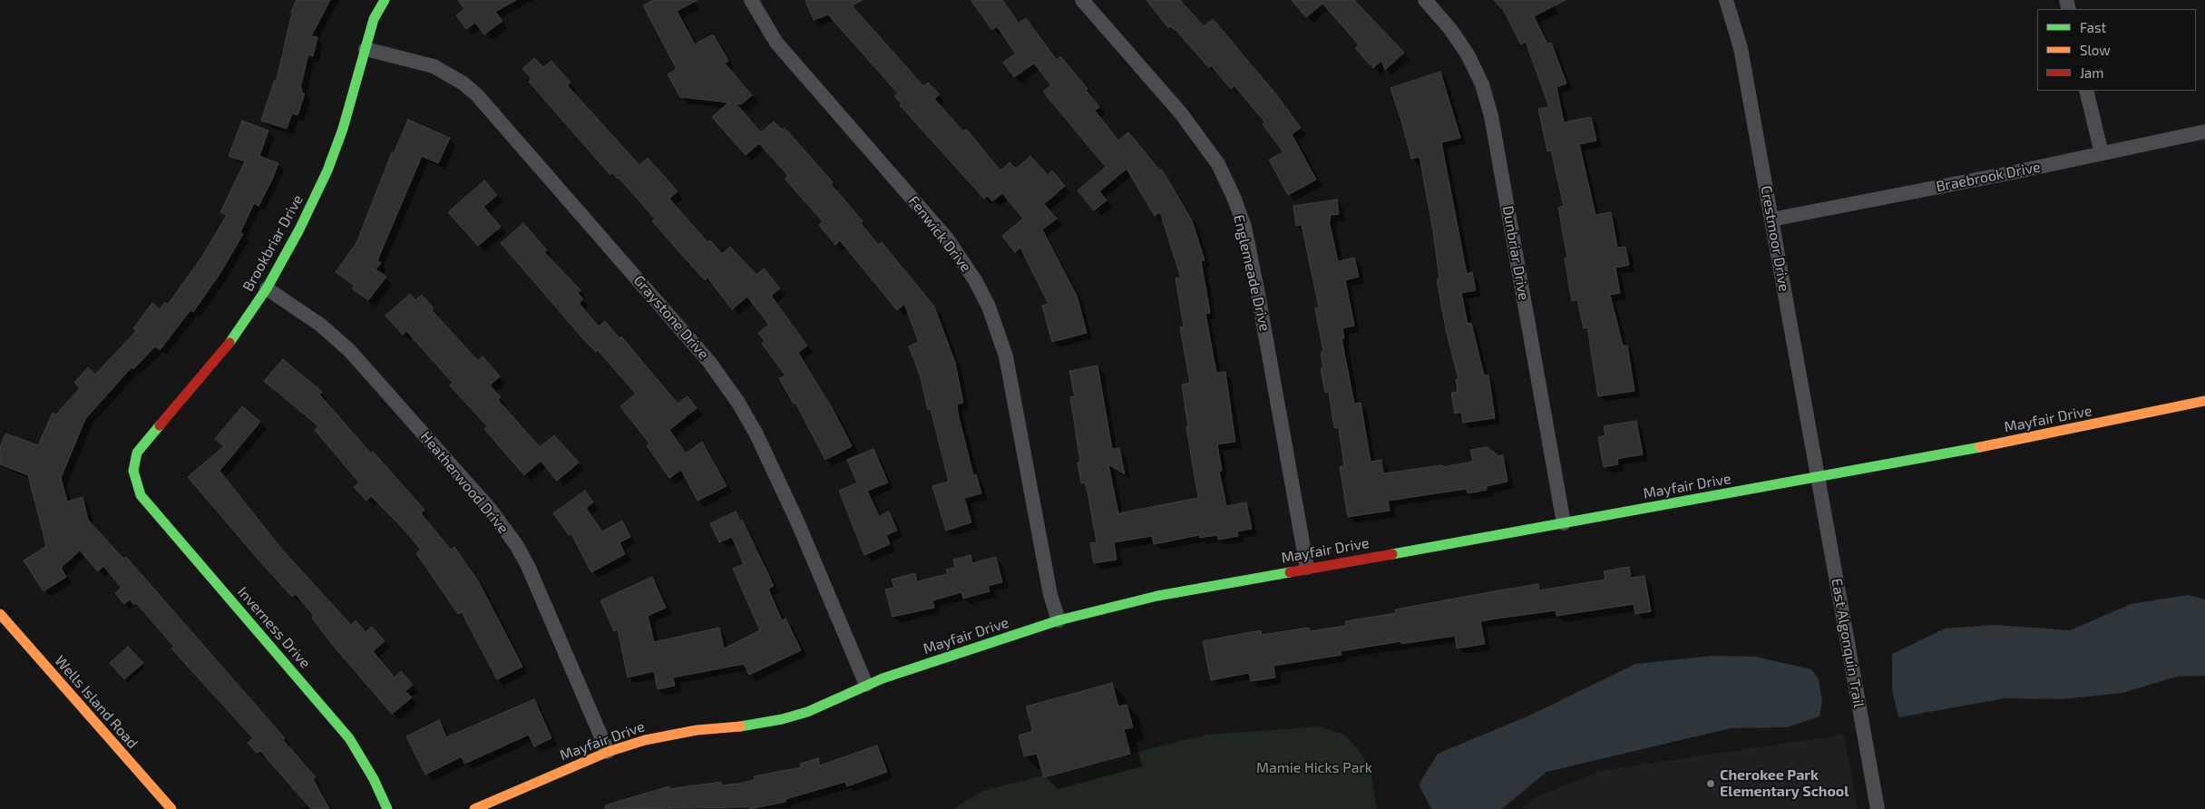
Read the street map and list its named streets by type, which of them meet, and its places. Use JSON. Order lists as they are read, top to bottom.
{
  "streets": {
    "street": [
      "Braebrook Drive",
      "Fenwick Drive",
      "Crestmoor Drive",
      "Brookbriar Drive",
      "Dunbriar Drive",
      "Englemeade Drive",
      "Graystone Drive",
      "Mayfair Drive",
      "Heatherwood Drive",
      "Inverness Drive",
      "East Algonquin Trail",
      "Wells Island Road"
    ]
  },
  "crossings": [
    ["Braebrook Drive", "Crestmoor Drive"],
    ["Fenwick Drive", "Mayfair Drive"],
    ["Crestmoor Drive", "Mayfair Drive"],
    ["Crestmoor Drive", "East Algonquin Trail"],
    ["Brookbriar Drive", "Graystone Drive"],
    ["Brookbriar Drive", "Heatherwood Drive"],
    ["Brookbriar Drive", "Inverness Drive"],
    ["Dunbriar Drive", "Mayfair Drive"],
    ["Englemeade Drive", "Mayfair Drive"],
    ["Graystone Drive", "Mayfair Drive"],
    ["Mayfair Drive", "Heatherwood Drive"],
    ["Mayfair Drive", "East Algonquin Trail"]
  ],
  "parks": ["Mamie Hicks Park"],
  "places": ["Cherokee Park Elementary School"],
  "legend": ["Fast", "Slow", "Jam"]
}
